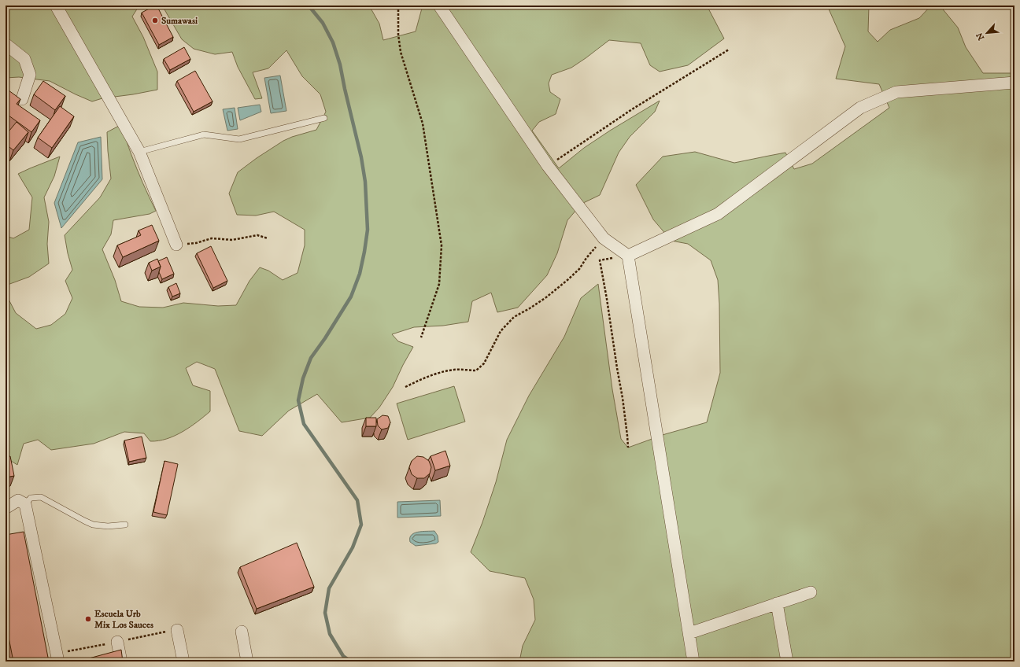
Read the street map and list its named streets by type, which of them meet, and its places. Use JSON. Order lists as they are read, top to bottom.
{
  "places": ["Sumawasi", "Escuela Urb Mix Los Sauces"],
  "north": "bottom left"
}
